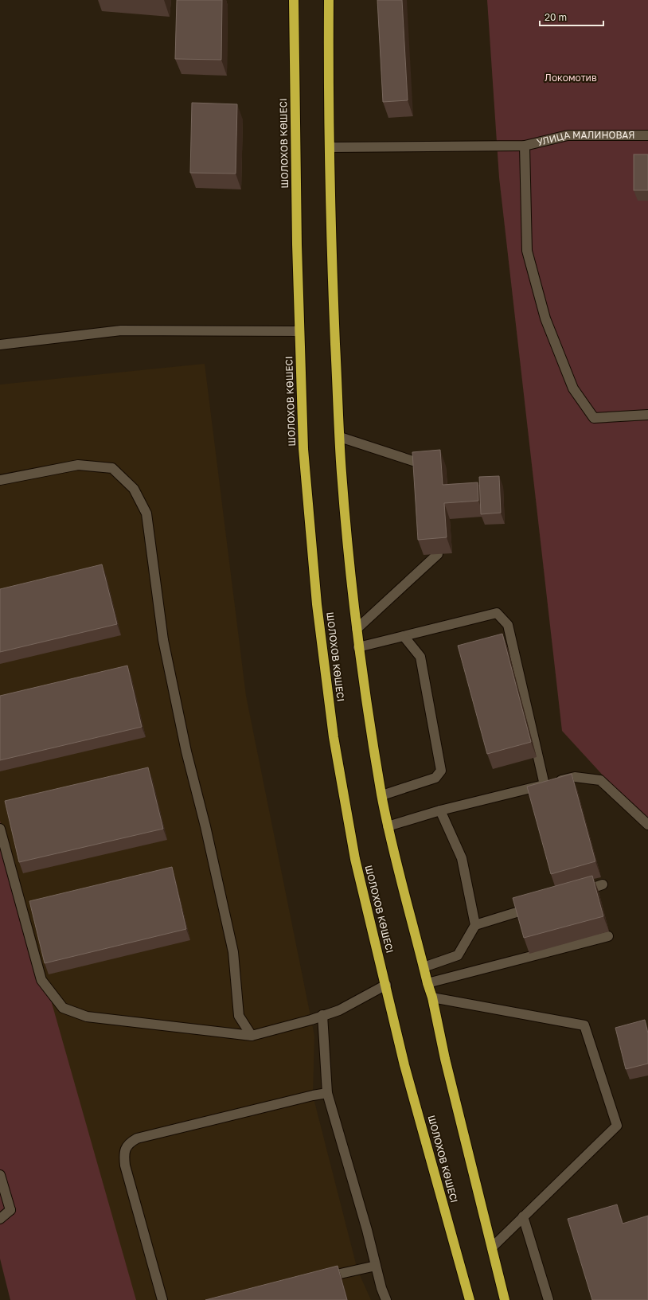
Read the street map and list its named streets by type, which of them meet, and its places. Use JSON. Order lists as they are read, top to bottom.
{
  "streets": {
    "highway": ["ШОЛОХОВ КӨШЕСІ"],
    "street": ["УЛИЦА МАЛИНОВАЯ"]
  },
  "parks": ["Локомотив"],
  "scale_bar": "20 m"
}
